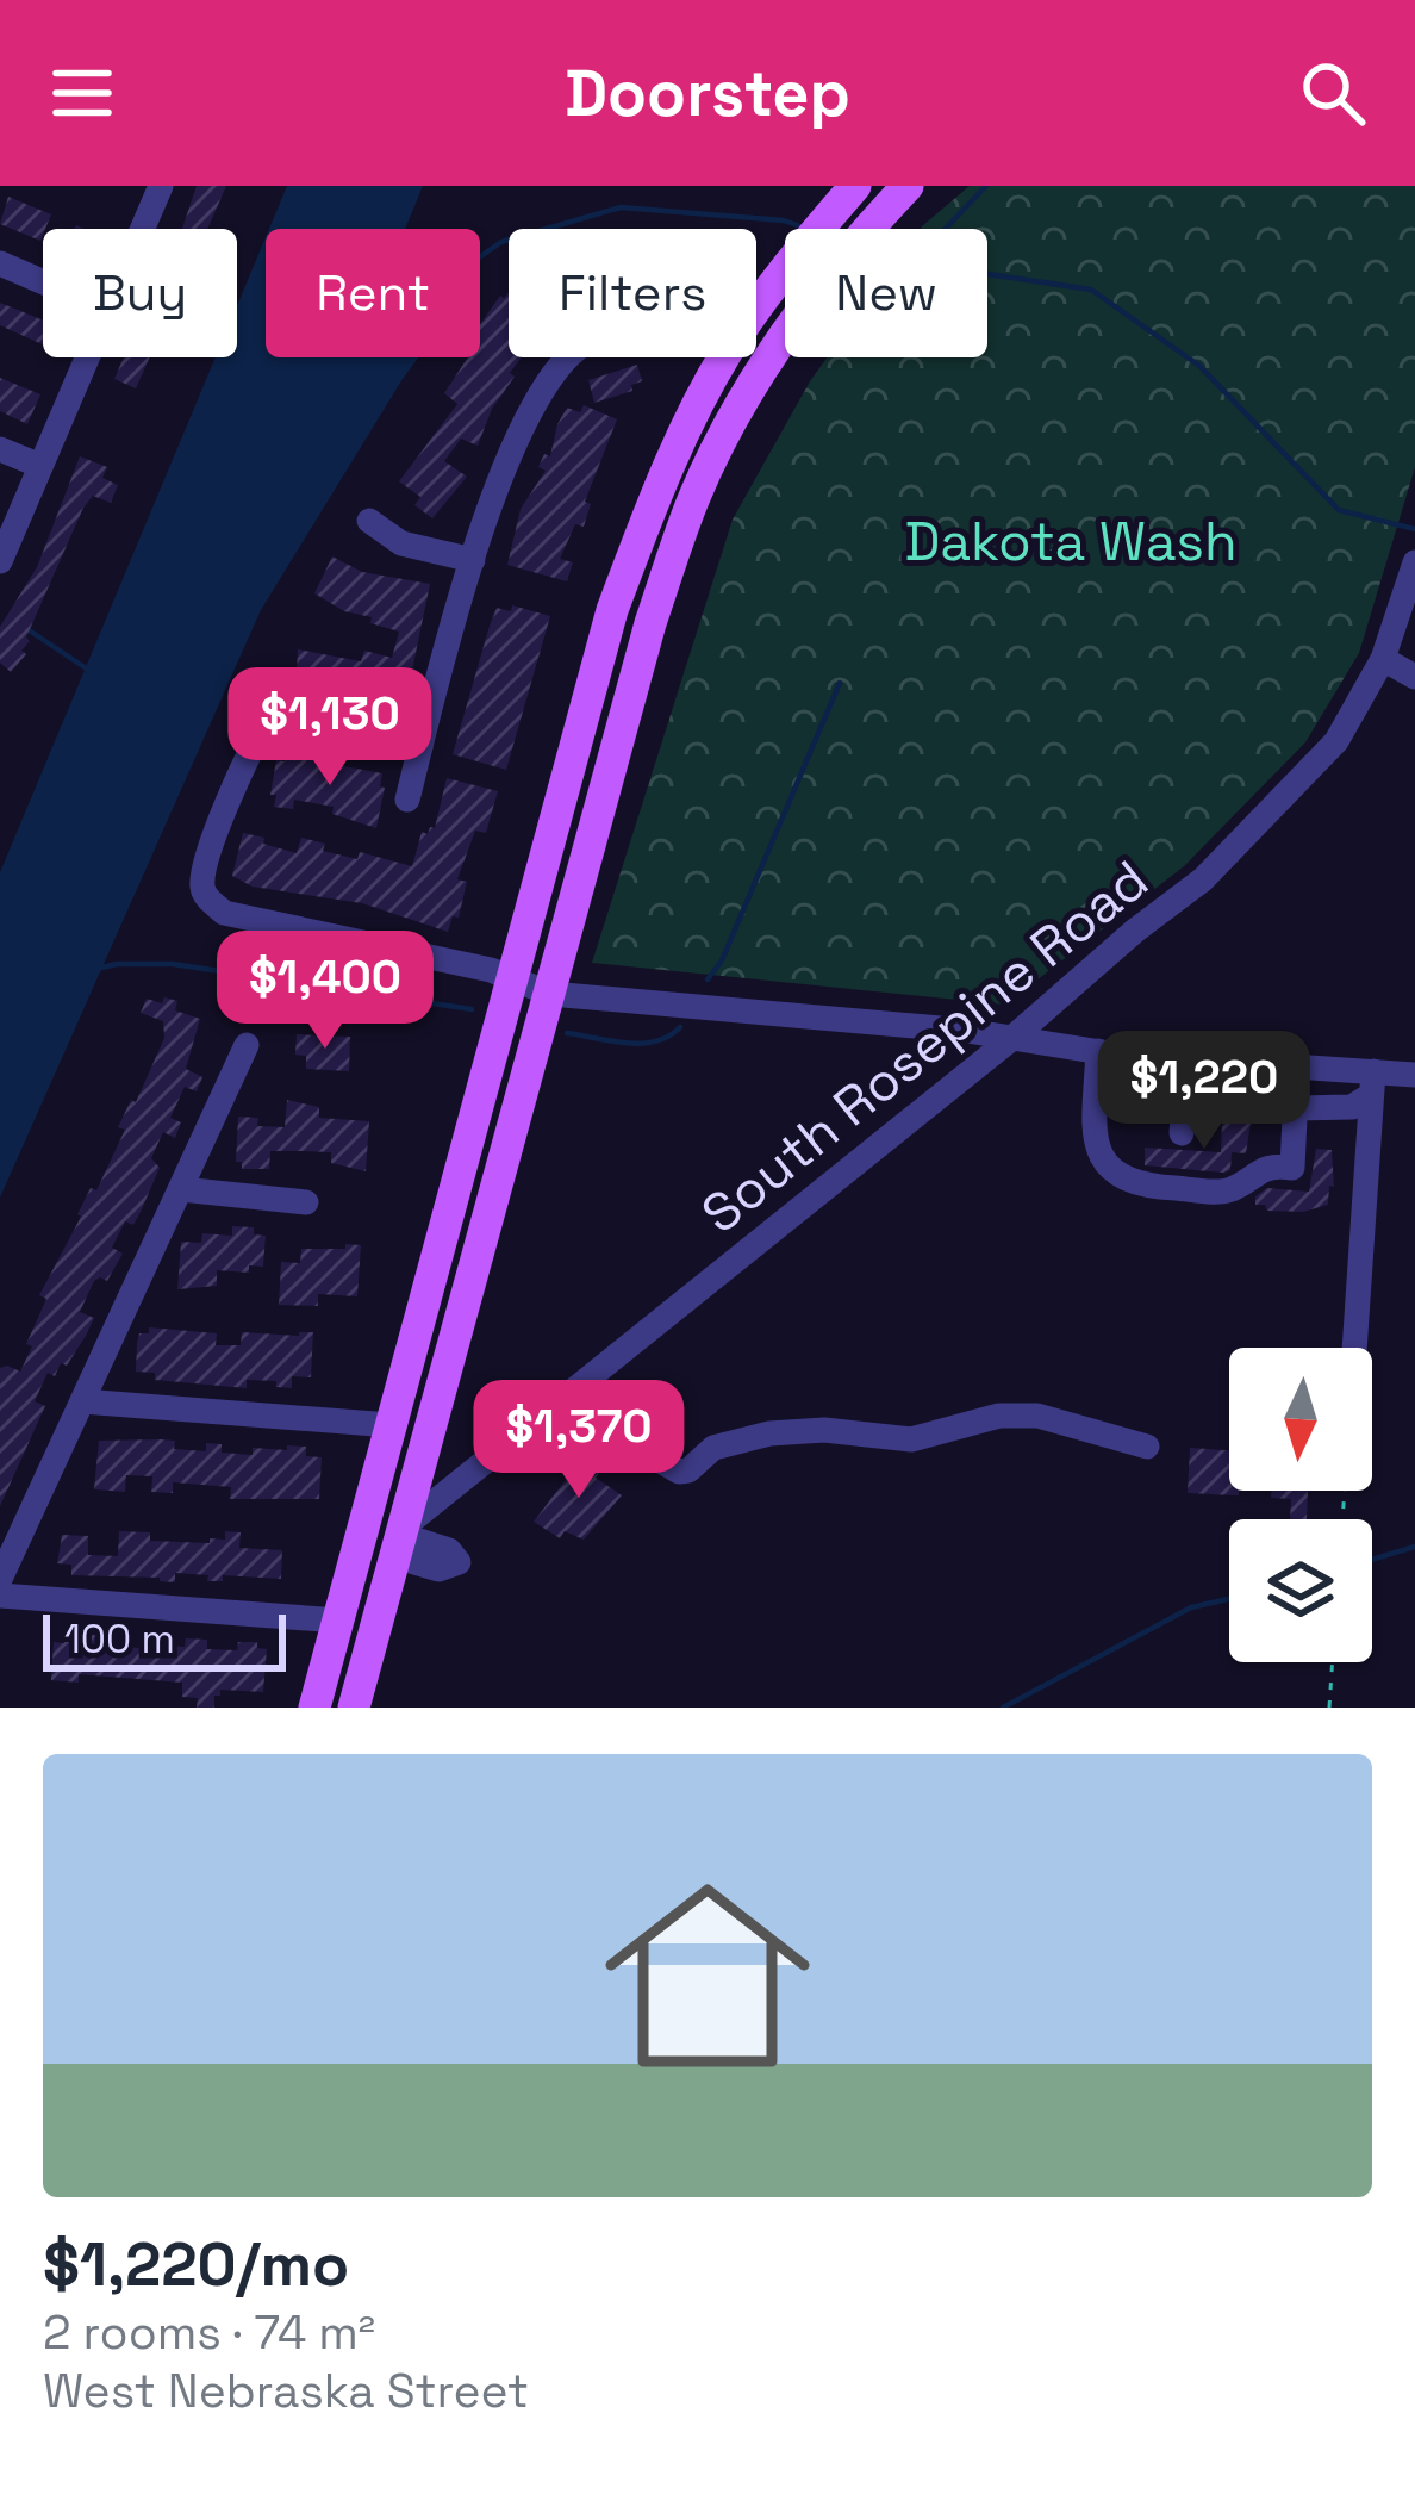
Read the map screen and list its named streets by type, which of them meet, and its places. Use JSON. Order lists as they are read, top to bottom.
{
  "streets": {
    "street": ["South Rosepine Road"]
  },
  "parks": ["Dakota Wash"],
  "scale_bar": "100 m",
  "north": "bottom",
  "page": {
    "header": "Doorstep",
    "chip": [
      "Buy",
      "Rent",
      "Filters",
      "New"
    ],
    "price": [
      "$1,130",
      "$1,400",
      "$1,220",
      "$1,370"
    ],
    "scale": "100 m",
    "list": [
      {
        "name": "$1,220/mo",
        "note": "2 rooms · 74 m² · West Nebraska Street"
      }
    ]
  }
}
